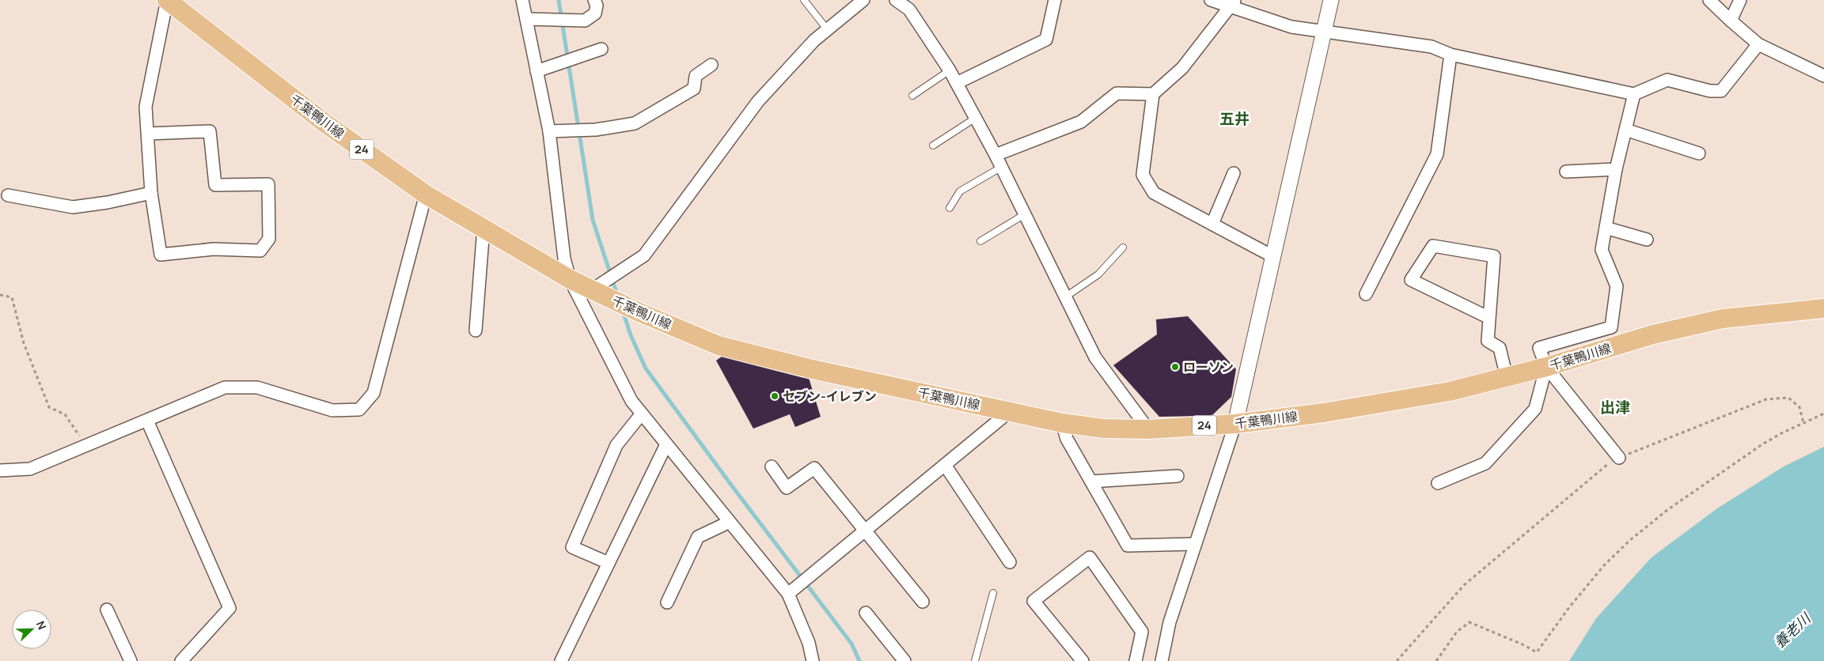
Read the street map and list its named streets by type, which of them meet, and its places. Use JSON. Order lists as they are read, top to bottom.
{
  "streets": {
    "main road": ["千葉鴨川線", "24"]
  },
  "districts": ["五井", "出津"],
  "water": ["養老川"],
  "places": ["ローソン", "セブン-イレブン"],
  "north": "top right"
}
